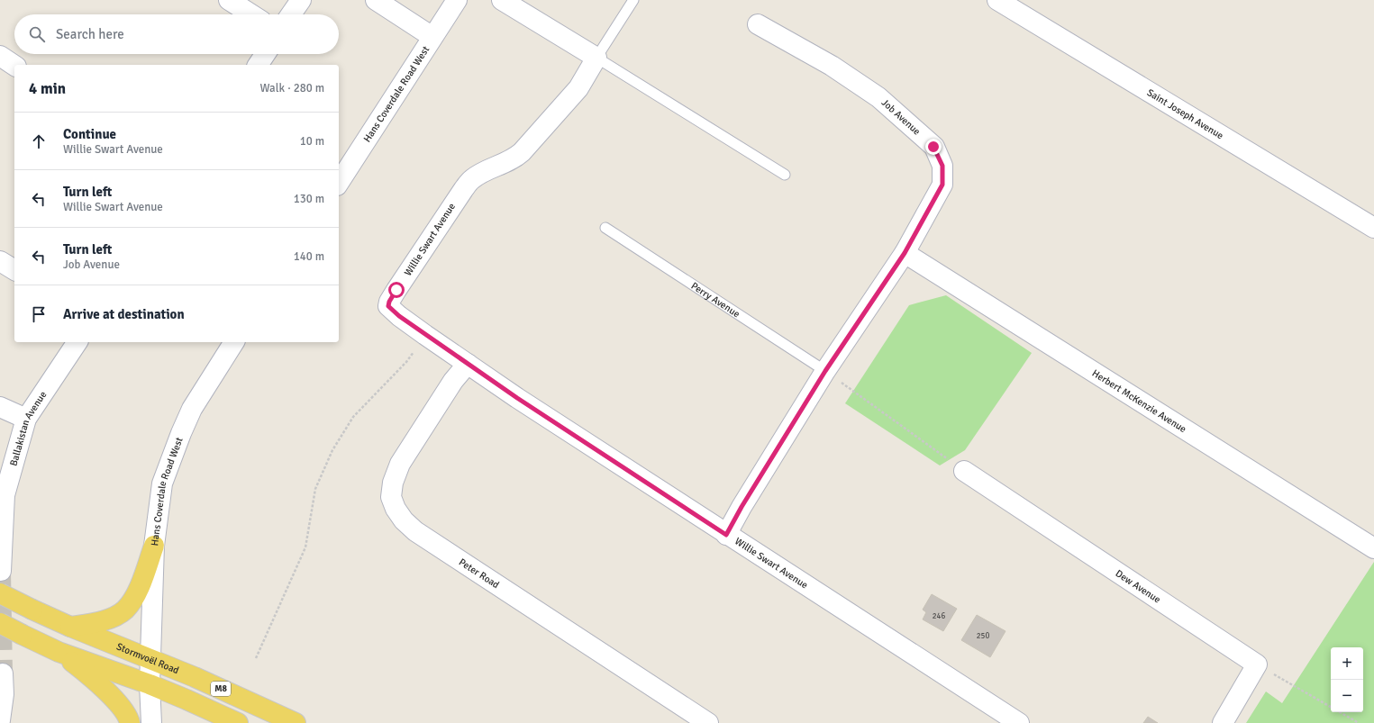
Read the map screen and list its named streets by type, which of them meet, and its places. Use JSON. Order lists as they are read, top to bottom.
{
  "streets": {
    "main road": ["Stormvoël Road", "M8"],
    "street": [
      "Hans Coverdale Road West",
      "Saint Joseph Avenue",
      "Job Avenue",
      "Willie Swart Avenue",
      "Herbert McKenzie Avenue",
      "Ballakistan Avenue",
      "Peter Road",
      "Dew Avenue"
    ],
    "lane": ["Perry Avenue"]
  },
  "crossings": [
    ["Hans Coverdale Road West", "Stormvoël Road"],
    ["Hans Coverdale Road West", "M8"],
    ["Job Avenue", "Willie Swart Avenue"],
    ["Job Avenue", "Perry Avenue"],
    ["Job Avenue", "Herbert McKenzie Avenue"],
    ["Willie Swart Avenue", "Peter Road"]
  ],
  "house_numbers": ["246", "250"],
  "page": {
    "search": "Search here",
    "heading": ["4 min", "Walk · 280 m"],
    "list": [
      ["Continue", "Willie Swart Avenue", "10 m"],
      ["Turn left", "Willie Swart Avenue", "130 m"],
      ["Turn left", "Job Avenue", "140 m"],
      "Arrive at destination"
    ],
    "map_buttons": ["+", "−"]
  }
}
